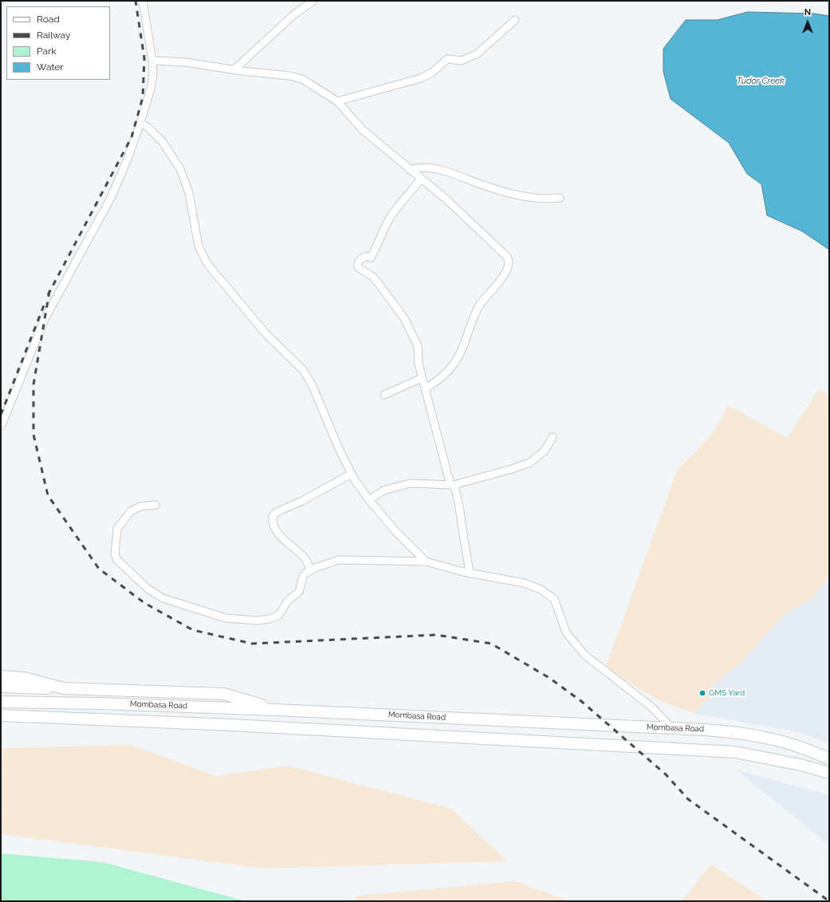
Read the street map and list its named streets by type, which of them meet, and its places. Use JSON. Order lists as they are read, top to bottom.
{
  "streets": {
    "highway": ["Mombasa Road"]
  },
  "water": ["Tudor Creek"],
  "places": ["GMS Yard"],
  "legend": [
    "Road",
    "Railway",
    "Park",
    "Water"
  ],
  "north": "top"
}
